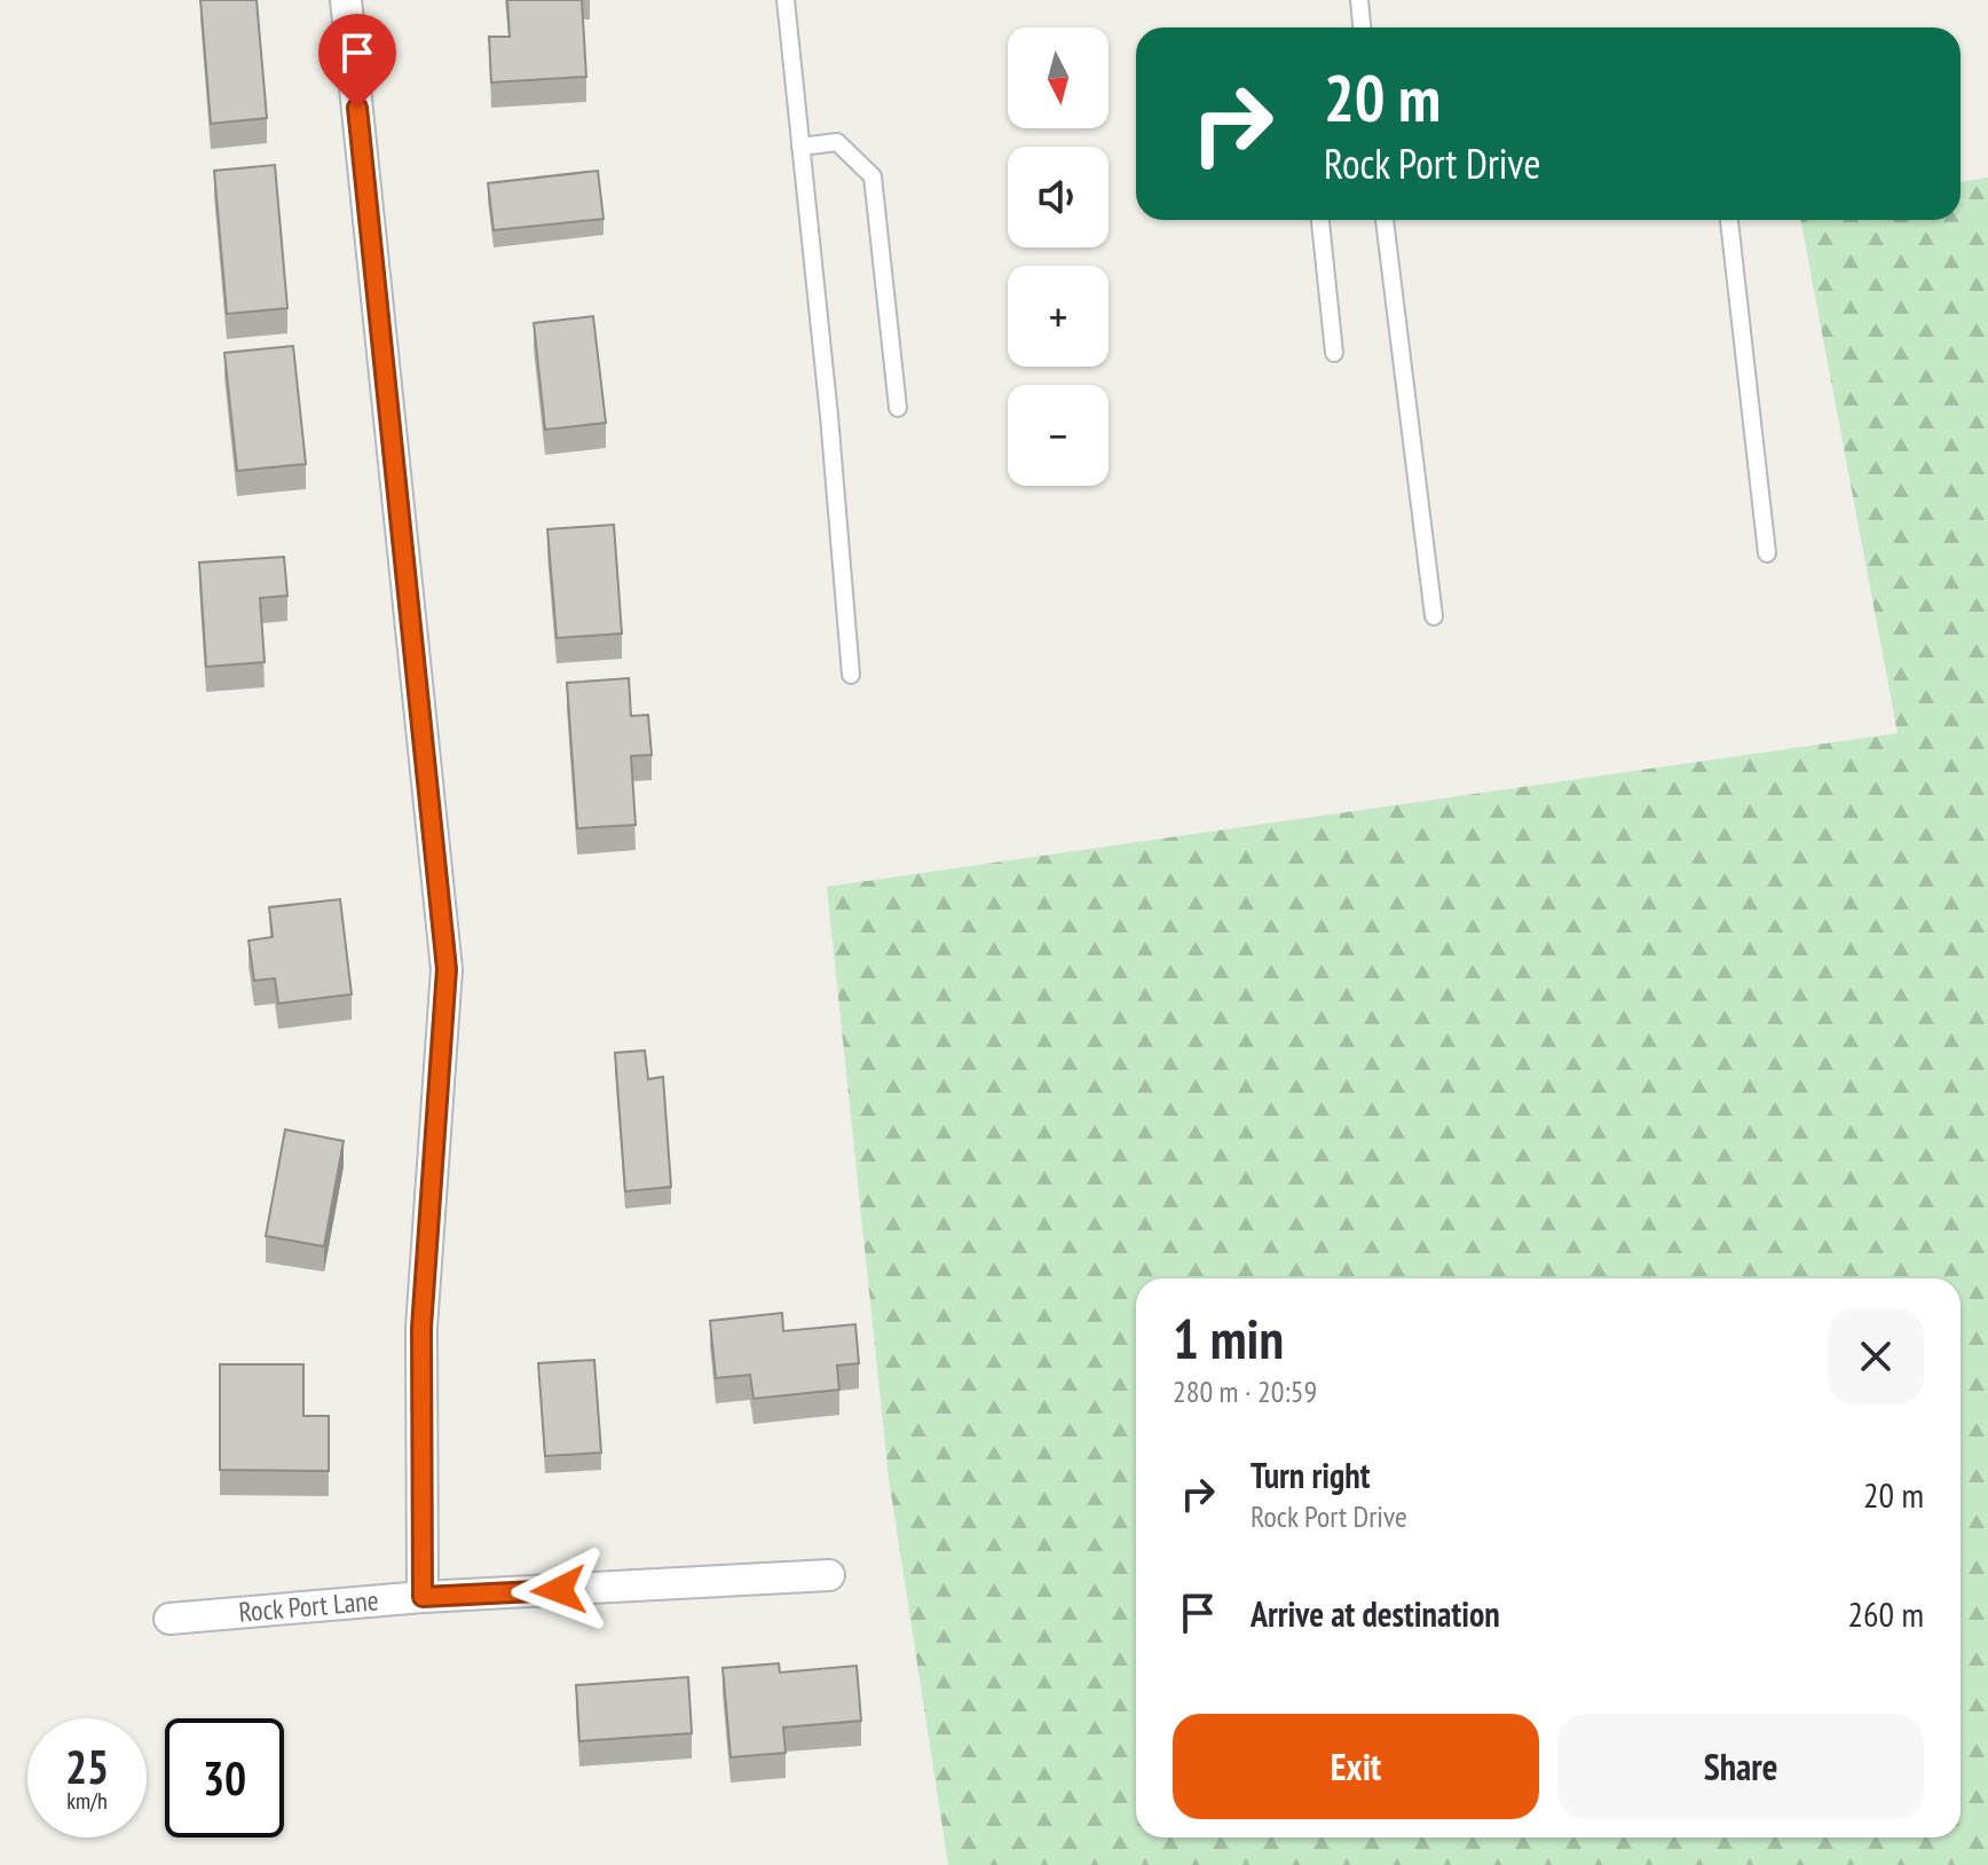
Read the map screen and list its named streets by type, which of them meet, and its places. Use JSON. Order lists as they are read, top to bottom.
{
  "streets": {
    "street": ["Rock Port Lane"]
  },
  "north": "bottom",
  "page": {
    "map_buttons": ["+", "−"],
    "turn": ["20 m", "Rock Port Drive"],
    "heading": ["1 min", "280 m · 20:59"],
    "list": [
      {
        "name": "Turn right",
        "note": "Rock Port Drive",
        "value": "20 m"
      },
      {
        "name": "Arrive at destination",
        "value": "260 m"
      }
    ],
    "buttons": ["Exit", "Share"],
    "speed": "25 km/h",
    "limit": "30"
  }
}
